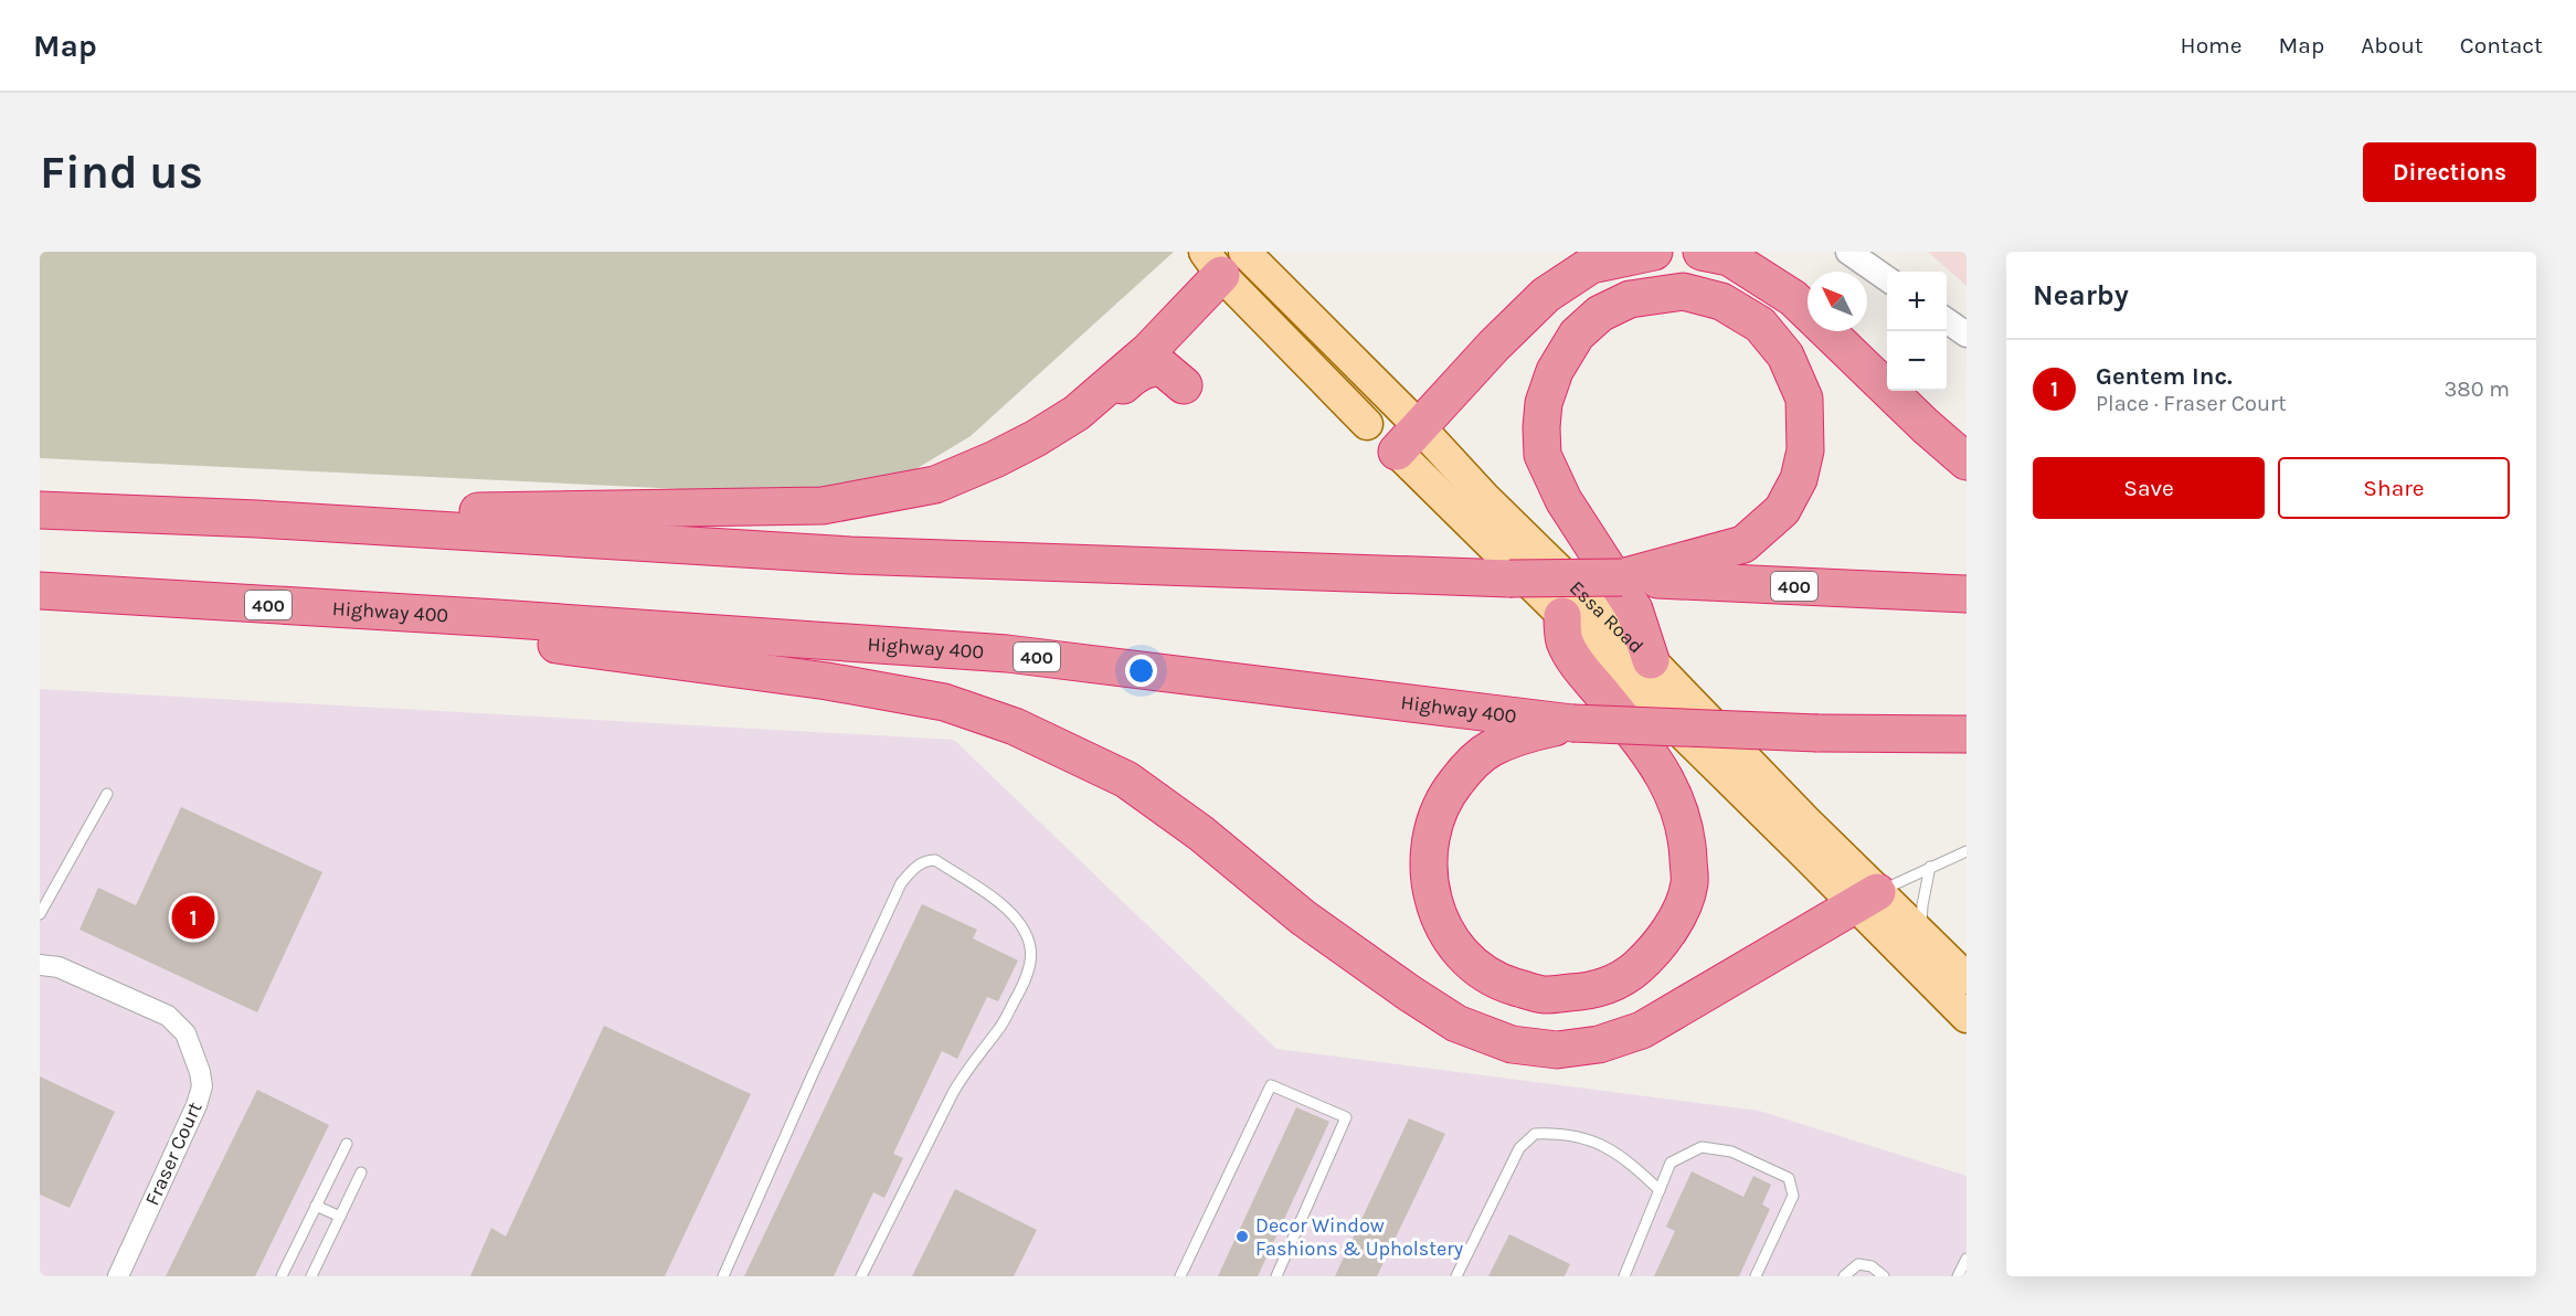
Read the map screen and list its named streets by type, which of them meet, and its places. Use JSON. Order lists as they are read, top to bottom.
{
  "streets": {
    "highway": ["400", "Highway 400"],
    "main road": ["Essa Road"],
    "street": ["Fraser Court"]
  },
  "places": ["Decor Window Fashions & Upholstery"],
  "north": "top left",
  "page": {
    "header": "Map",
    "nav": [
      "Home",
      "Map",
      "About",
      "Contact"
    ],
    "buttons": [
      "Directions",
      ["Save", "Share"]
    ],
    "title": "Find us",
    "heading": "Nearby",
    "map_buttons": ["+", "−"],
    "list": [
      {
        "mark": "1",
        "name": "Gentem Inc.",
        "note": "Place · Fraser Court",
        "value": "380 m"
      }
    ],
    "pins": "1"
  }
}
